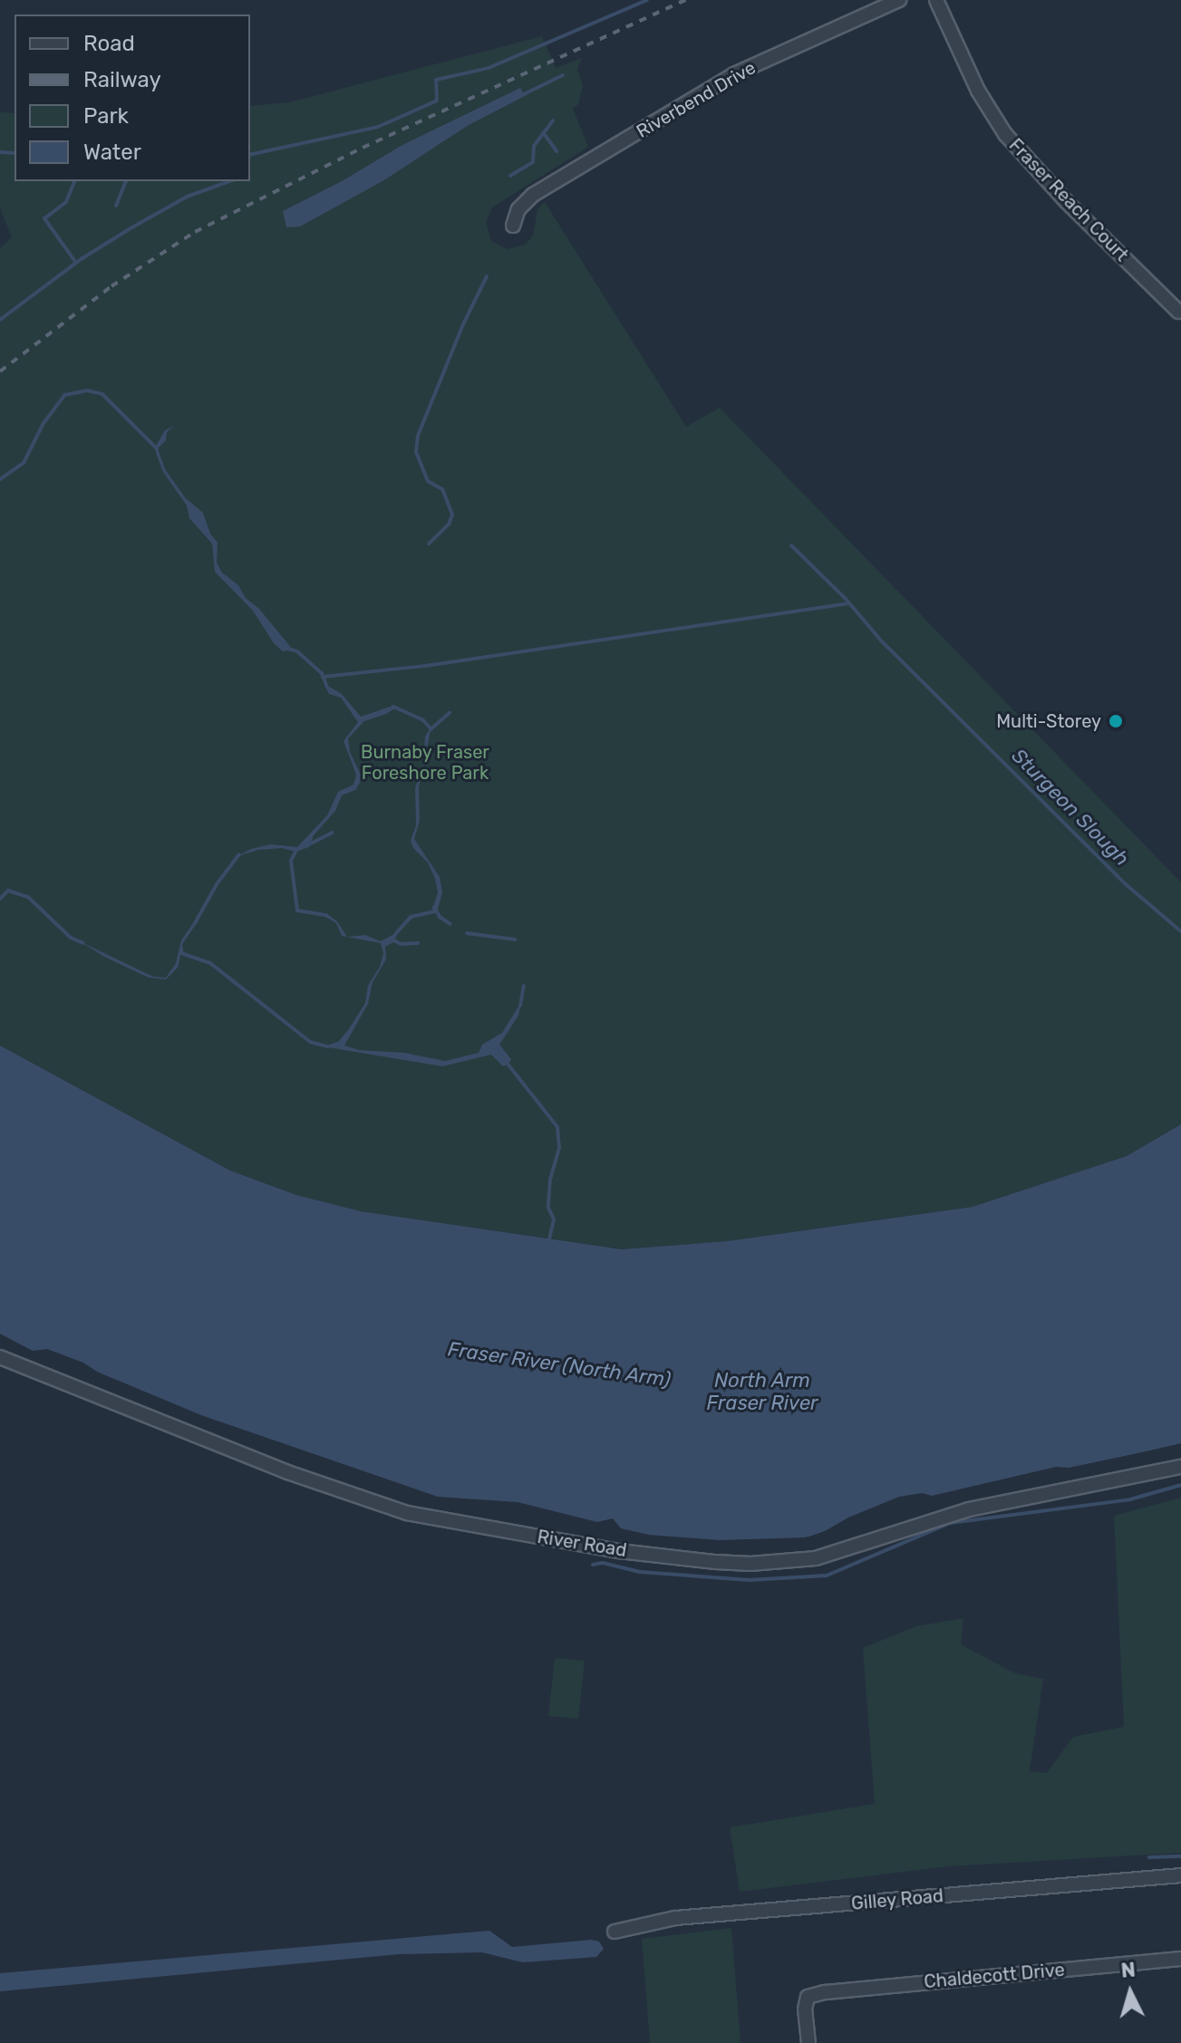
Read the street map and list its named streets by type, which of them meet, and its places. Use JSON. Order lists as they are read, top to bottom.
{
  "streets": {
    "street": [
      "Riverbend Drive",
      "Fraser Reach Court",
      "River Road",
      "Gilley Road",
      "Chaldecott Drive"
    ]
  },
  "water": ["Sturgeon Slough", "Fraser River (North Arm)", "North Arm Fraser River"],
  "parks": ["Burnaby Fraser Foreshore Park"],
  "places": ["Multi-Storey"],
  "legend": [
    "Road",
    "Railway",
    "Park",
    "Water"
  ],
  "north": "top"
}
